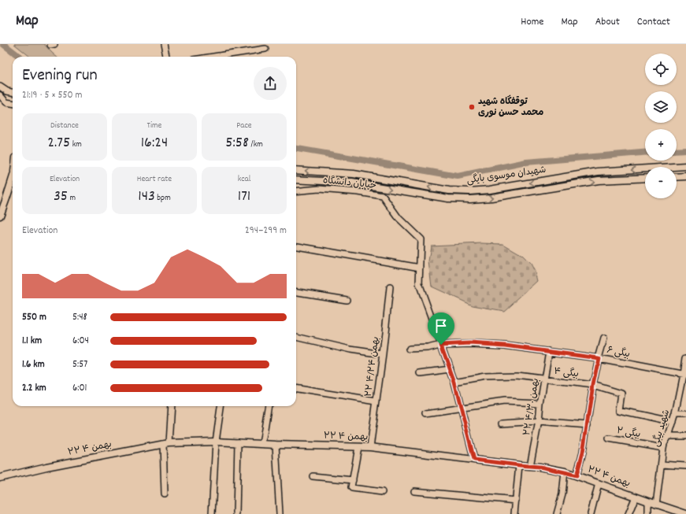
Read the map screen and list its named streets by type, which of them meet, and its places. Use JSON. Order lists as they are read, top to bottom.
{
  "streets": {
    "street": [
      "شهیدان موسوی بایگی",
      "خیابان دانشگاه",
      "بیگی ۶",
      "۲۲ بهمن ۴/۲۴",
      "بیگی ۴",
      "۲۲ بهمن ۴/۳۰",
      "شهید بیگی",
      "بیگی ۲",
      "۲۲ بهمن ۴"
    ]
  },
  "crossings": [
    ["خیابان دانشگاه", "بیگی ۶"],
    ["خیابان دانشگاه", "بیگی ۴"],
    ["خیابان دانشگاه", "۲۲ بهمن ۴"],
    ["بیگی ۶", "۲۲ بهمن ۴/۳۰"],
    ["بیگی ۶", "شهید بیگی"],
    ["۲۲ بهمن ۴/۲۴", "۲۲ بهمن ۴"],
    ["بیگی ۴", "۲۲ بهمن ۴/۳۰"],
    ["بیگی ۴", "شهید بیگی"],
    ["۲۲ بهمن ۴/۳۰", "۲۲ بهمن ۴"],
    ["شهید بیگی", "بیگی ۲"],
    ["شهید بیگی", "۲۲ بهمن ۴"]
  ],
  "places": ["توقفگاه شهید محمد حسن نوری"],
  "page": {
    "header": "Map",
    "nav": [
      "Home",
      "Map",
      "About",
      "Contact"
    ],
    "map_buttons": ["+", "−"],
    "heading": ["Evening run", "21:19 · 5 × 550 m"],
    "stats": [
      ["Distance", "2.75 km"],
      ["Time", "16:24"],
      ["Pace", "5:58 /km"],
      ["Elevation", "35 m"],
      ["Heart rate", "143 bpm"],
      ["kcal", "171"]
    ],
    "chart": ["Elevation", "294–299 m"],
    "list": [
      {
        "name": "550 m",
        "note": "5:48"
      },
      {
        "name": "1.1 km",
        "note": "6:04"
      },
      {
        "name": "1.6 km",
        "note": "5:57"
      },
      {
        "name": "2.2 km",
        "note": "6:01"
      }
    ]
  }
}
